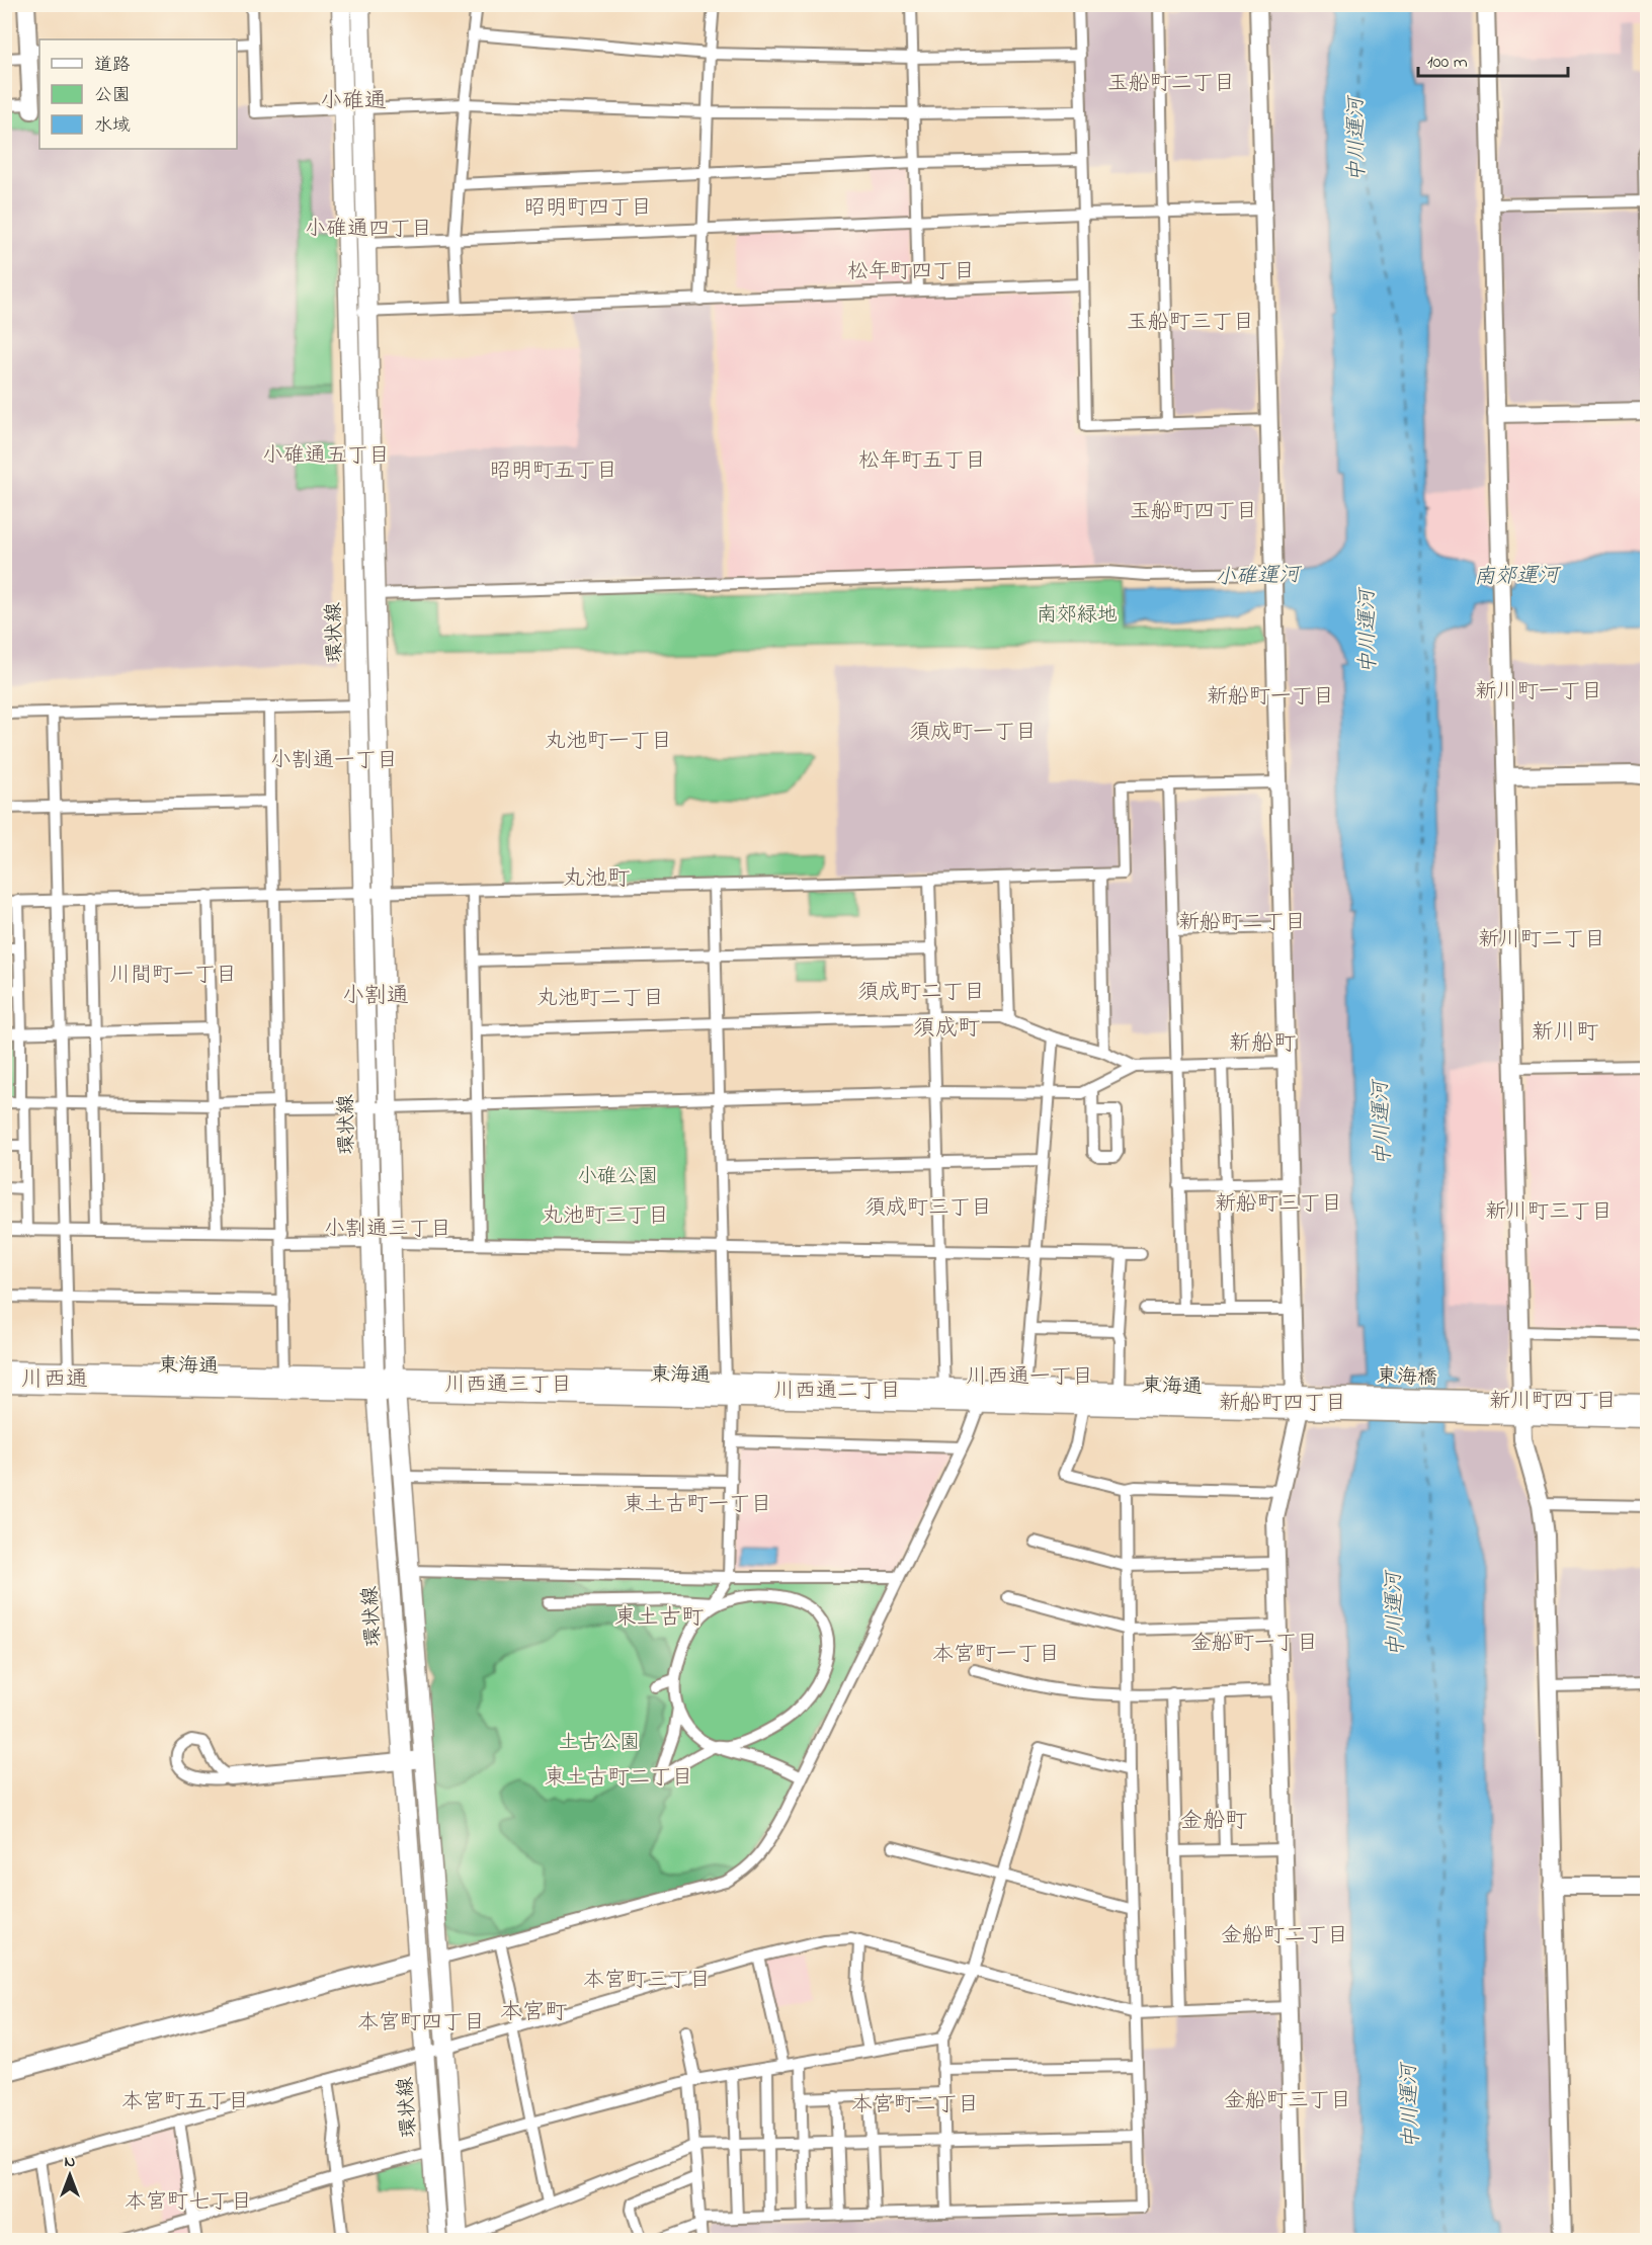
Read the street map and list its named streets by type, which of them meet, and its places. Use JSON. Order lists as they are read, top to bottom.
{
  "streets": {
    "main road": ["環状線", "東海通", "東海橋"]
  },
  "crossings": [
    ["環状線", "東海通"],
    ["東海通", "東海橋"]
  ],
  "districts": [
    "玉船町二丁目",
    "小碓通",
    "昭明町四丁目",
    "小碓通四丁目",
    "松年町四丁目",
    "玉船町三丁目",
    "小碓通五丁目",
    "松年町五丁目",
    "昭明町五丁目",
    "玉船町四丁目",
    "新川町一丁目",
    "新船町一丁目",
    "須成町一丁目",
    "丸池町一丁目",
    "小割通一丁目",
    "丸池町",
    "新船町二丁目",
    "新川町二丁目",
    "川間町一丁目",
    "須成町二丁目",
    "小割通",
    "丸池町二丁目",
    "須成町",
    "新川町",
    "新船町",
    "新船町三丁目",
    "須成町三丁目",
    "新川町三丁目",
    "丸池町三丁目",
    "小割通三丁目",
    "川西通一丁目",
    "川西通",
    "川西通三丁目",
    "川西通二丁目",
    "新川町四丁目",
    "新船町四丁目",
    "東土古町一丁目",
    "東土古町",
    "金船町一丁目",
    "本宮町一丁目",
    "東土古町二丁目",
    "金船町",
    "金船町二丁目",
    "本宮町三丁目",
    "本宮町",
    "本宮町四丁目",
    "金船町三丁目",
    "本宮町五丁目",
    "本宮町二丁目",
    "本宮町七丁目"
  ],
  "water": ["中川運河", "小碓運河", "南郊運河"],
  "parks": ["南郊緑地", "小碓公園", "土古公園"],
  "legend": ["道路", "公園", "水域"],
  "scale_bar": "100 m",
  "north": "top"
}
